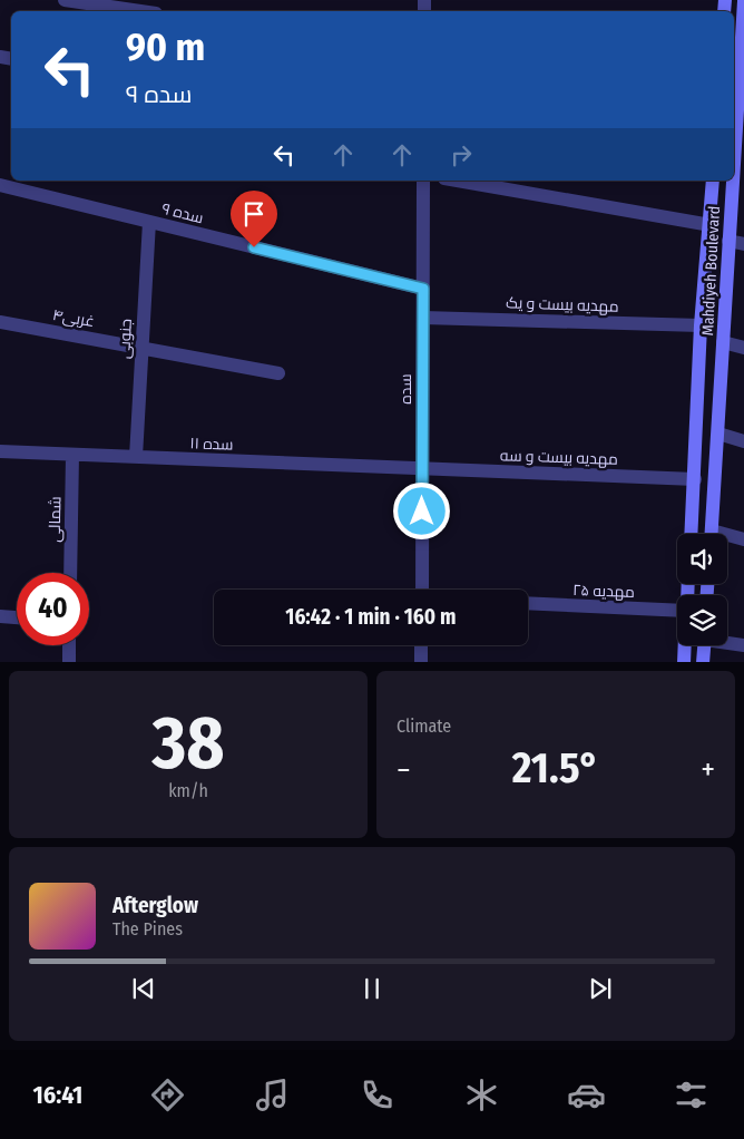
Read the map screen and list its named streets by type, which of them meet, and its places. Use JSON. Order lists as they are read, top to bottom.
{
  "streets": {
    "main road": ["Mahdiyeh Boulevard"],
    "street": [
      "سده ۹",
      "مهدیه بیست و یک",
      "غربی۴",
      "جنوبی",
      "سده",
      "سده ۱۱",
      "مهدیه بیست و سه",
      "شمالی",
      "مهدیه ۲۵"
    ]
  },
  "crossings": [
    ["سده ۹", "جنوبی"],
    ["سده ۹", "سده"],
    ["Mahdiyeh Boulevard", "مهدیه بیست و یک"],
    ["Mahdiyeh Boulevard", "مهدیه بیست و سه"],
    ["مهدیه بیست و یک", "سده"],
    ["غربی۴", "جنوبی"],
    ["جنوبی", "سده ۱۱"],
    ["سده", "سده ۱۱"],
    ["سده", "مهدیه بیست و سه"],
    ["سده ۱۱", "مهدیه بیست و سه"],
    ["سده ۱۱", "شمالی"]
  ],
  "page": {
    "turn": ["90 m", "سده ۹"],
    "limit": "40",
    "trip": "16:42 · 1 min · 160 m",
    "tile": [
      ["38", "km/h"],
      "Climate"
    ],
    "heat": ["−", "21.5°", "+"],
    "song": ["Afterglow", "The Pines"],
    "tabs": "16:41"
  }
}
